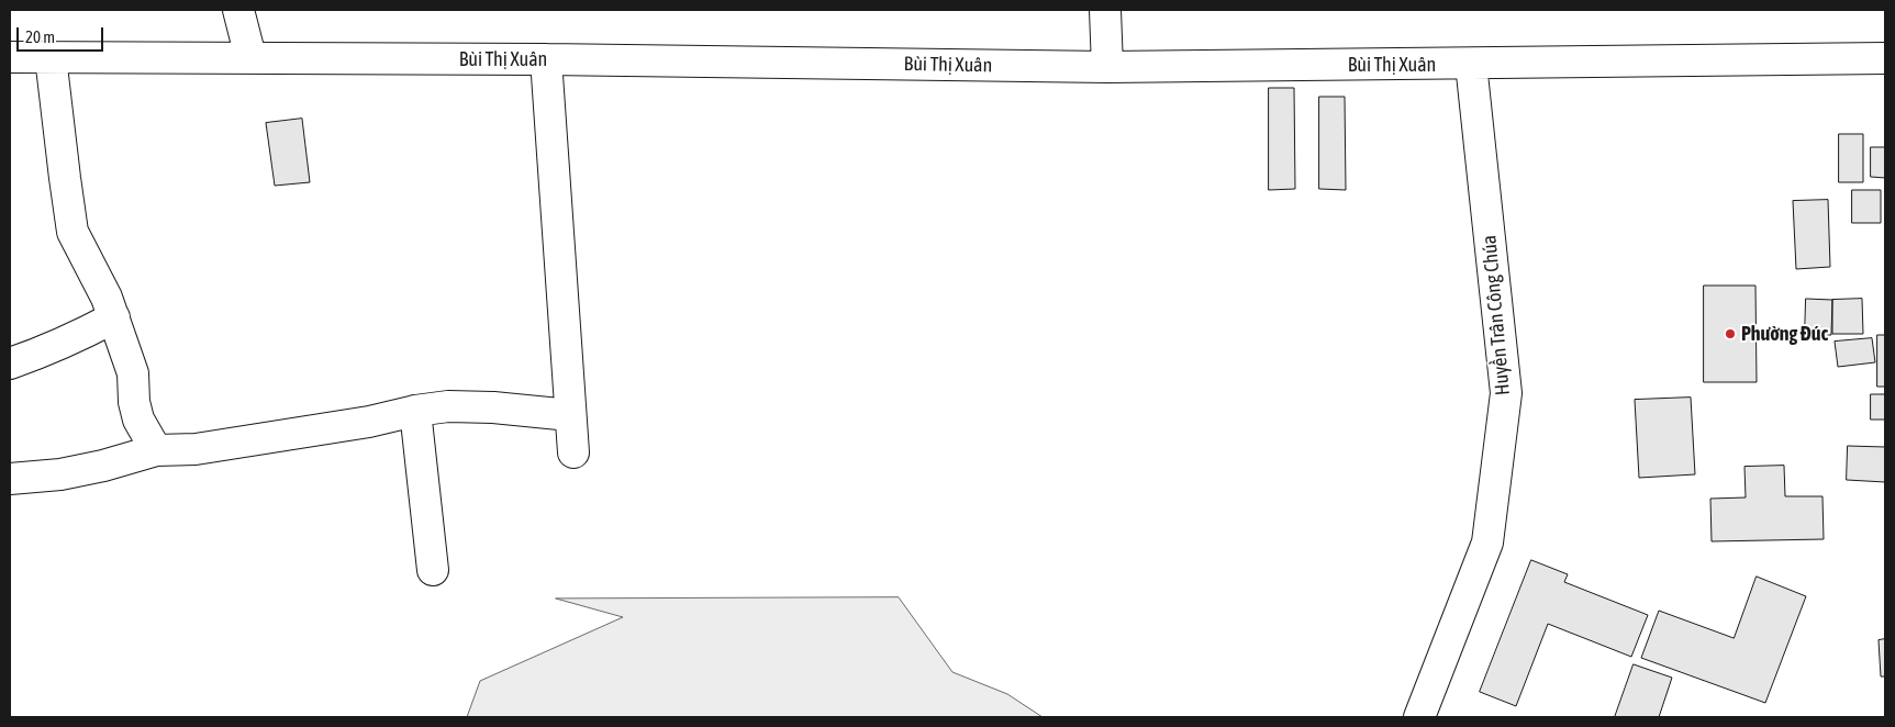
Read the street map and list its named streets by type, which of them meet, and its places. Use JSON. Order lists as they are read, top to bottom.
{
  "streets": {
    "street": ["Bùi Thị Xuân", "Huyền Trân Công Chúa"]
  },
  "crossings": [
    ["Bùi Thị Xuân", "Huyền Trân Công Chúa"]
  ],
  "places": ["Phường Đúc"],
  "scale_bar": "20 m"
}
